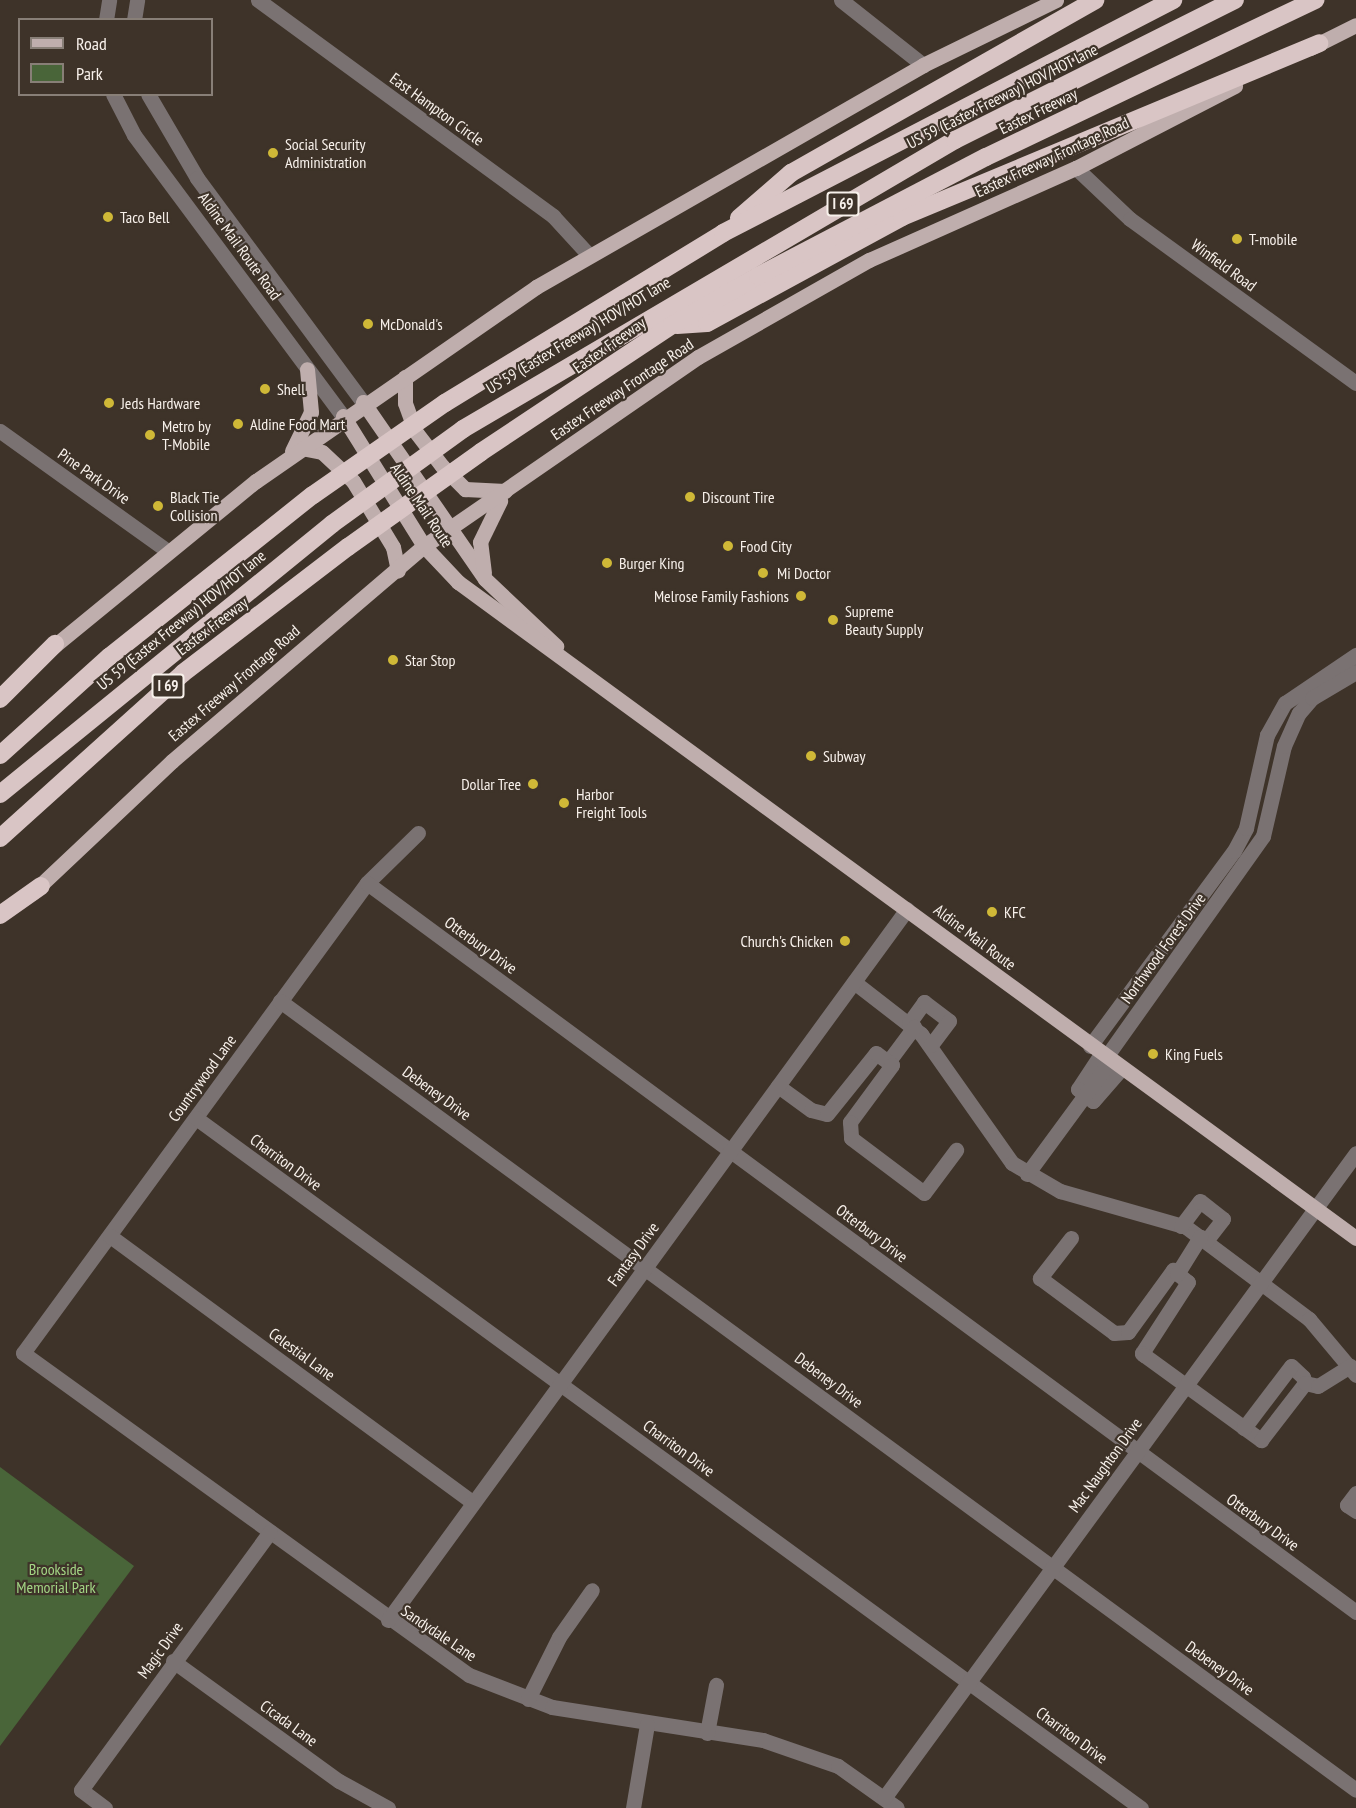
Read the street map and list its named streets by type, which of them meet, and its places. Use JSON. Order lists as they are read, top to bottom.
{
  "streets": {
    "highway": ["US 59 (Eastex Freeway) HOV/HOT lane", "Eastex Freeway", "I 69"],
    "main road": ["Eastex Freeway Frontage Road", "Aldine Mail Route"],
    "street": [
      "East Hampton Circle",
      "Aldine Mail Route Road",
      "Winfield Road",
      "Pine Park Drive",
      "Otterbury Drive",
      "Northwood Forest Drive",
      "Countrywood Lane",
      "Debeney Drive",
      "Charriton Drive",
      "Fantasy Drive",
      "Celestial Lane",
      "Mac Naughton Drive",
      "Sandydale Lane",
      "Magic Drive",
      "Cicada Lane"
    ]
  },
  "crossings": [
    ["Eastex Freeway Frontage Road", "Winfield Road"],
    ["Eastex Freeway Frontage Road", "Aldine Mail Route"],
    ["Aldine Mail Route Road", "Aldine Mail Route"],
    ["Aldine Mail Route", "Northwood Forest Drive"],
    ["Aldine Mail Route", "Fantasy Drive"],
    ["Aldine Mail Route", "Mac Naughton Drive"],
    ["Otterbury Drive", "Countrywood Lane"],
    ["Otterbury Drive", "Fantasy Drive"],
    ["Otterbury Drive", "Mac Naughton Drive"],
    ["Countrywood Lane", "Debeney Drive"],
    ["Countrywood Lane", "Charriton Drive"],
    ["Countrywood Lane", "Celestial Lane"],
    ["Countrywood Lane", "Sandydale Lane"],
    ["Debeney Drive", "Fantasy Drive"],
    ["Debeney Drive", "Mac Naughton Drive"],
    ["Charriton Drive", "Fantasy Drive"],
    ["Charriton Drive", "Mac Naughton Drive"],
    ["Fantasy Drive", "Celestial Lane"],
    ["Fantasy Drive", "Sandydale Lane"],
    ["Mac Naughton Drive", "Sandydale Lane"],
    ["Sandydale Lane", "Magic Drive"],
    ["Magic Drive", "Cicada Lane"]
  ],
  "parks": ["Brookside Memorial Park"],
  "places": [
    "Social Security Administration",
    "Taco Bell",
    "T-mobile",
    "McDonald's",
    "Shell",
    "Jeds Hardware",
    "Aldine Food Mart",
    "Metro by T-Mobile",
    "Discount Tire",
    "Black Tie Collision",
    "Food City",
    "Burger King",
    "Mi Doctor",
    "Melrose Family Fashions",
    "Supreme Beauty Supply",
    "Star Stop",
    "Subway",
    "Dollar Tree",
    "Harbor Freight Tools",
    "KFC",
    "Church's Chicken",
    "King Fuels"
  ],
  "legend": ["Road", "Park"]
}
